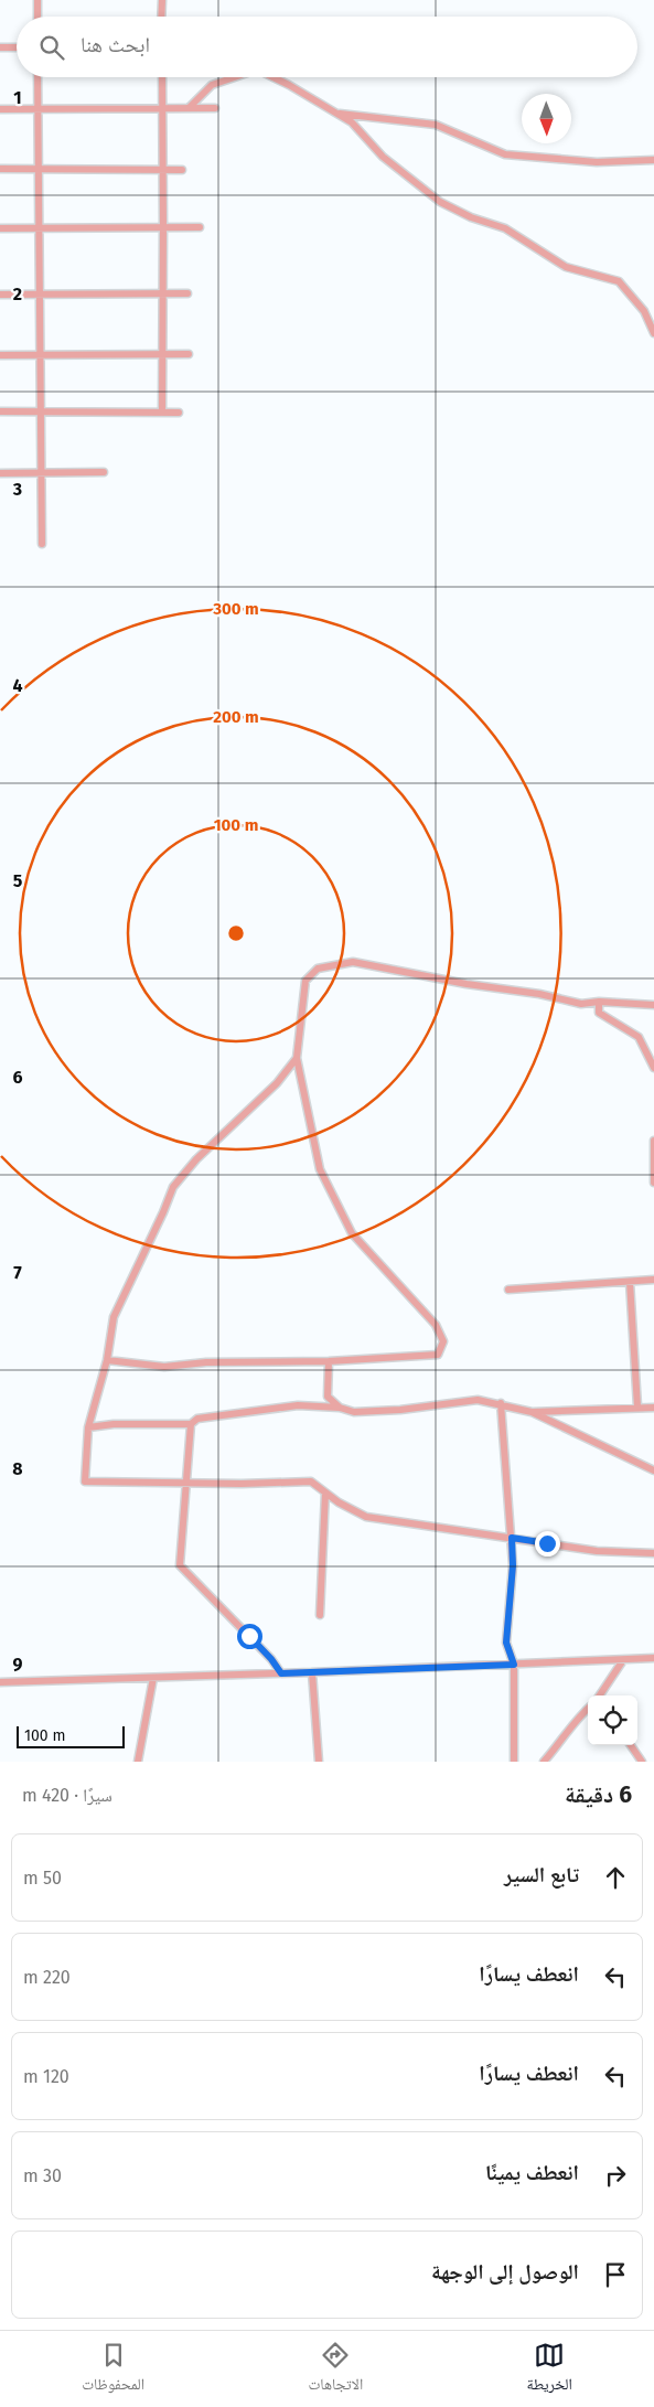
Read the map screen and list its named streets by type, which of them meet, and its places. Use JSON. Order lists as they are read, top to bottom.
{
  "scale_bar": "100 m",
  "north": "bottom",
  "page": {
    "search": "ابحث هنا",
    "scale": "100 m",
    "heading": ["6 دقيقة", "سيرًا · 420 m"],
    "list": [
      ["تابع السير", "50 m"],
      ["انعطف يسارًا", "220 m"],
      ["انعطف يسارًا", "120 m"],
      ["انعطف يمينًا", "30 m"],
      "الوصول إلى الوجهة"
    ],
    "nav": ["الخريطة", "الاتجاهات", "المحفوظات"]
  },
  "grid": {
    "rows": [
      "1",
      "2",
      "3",
      "4",
      "5",
      "6",
      "7",
      "8",
      "9"
    ]
  },
  "rings": ["300 m", "200 m", "100 m"]
}
